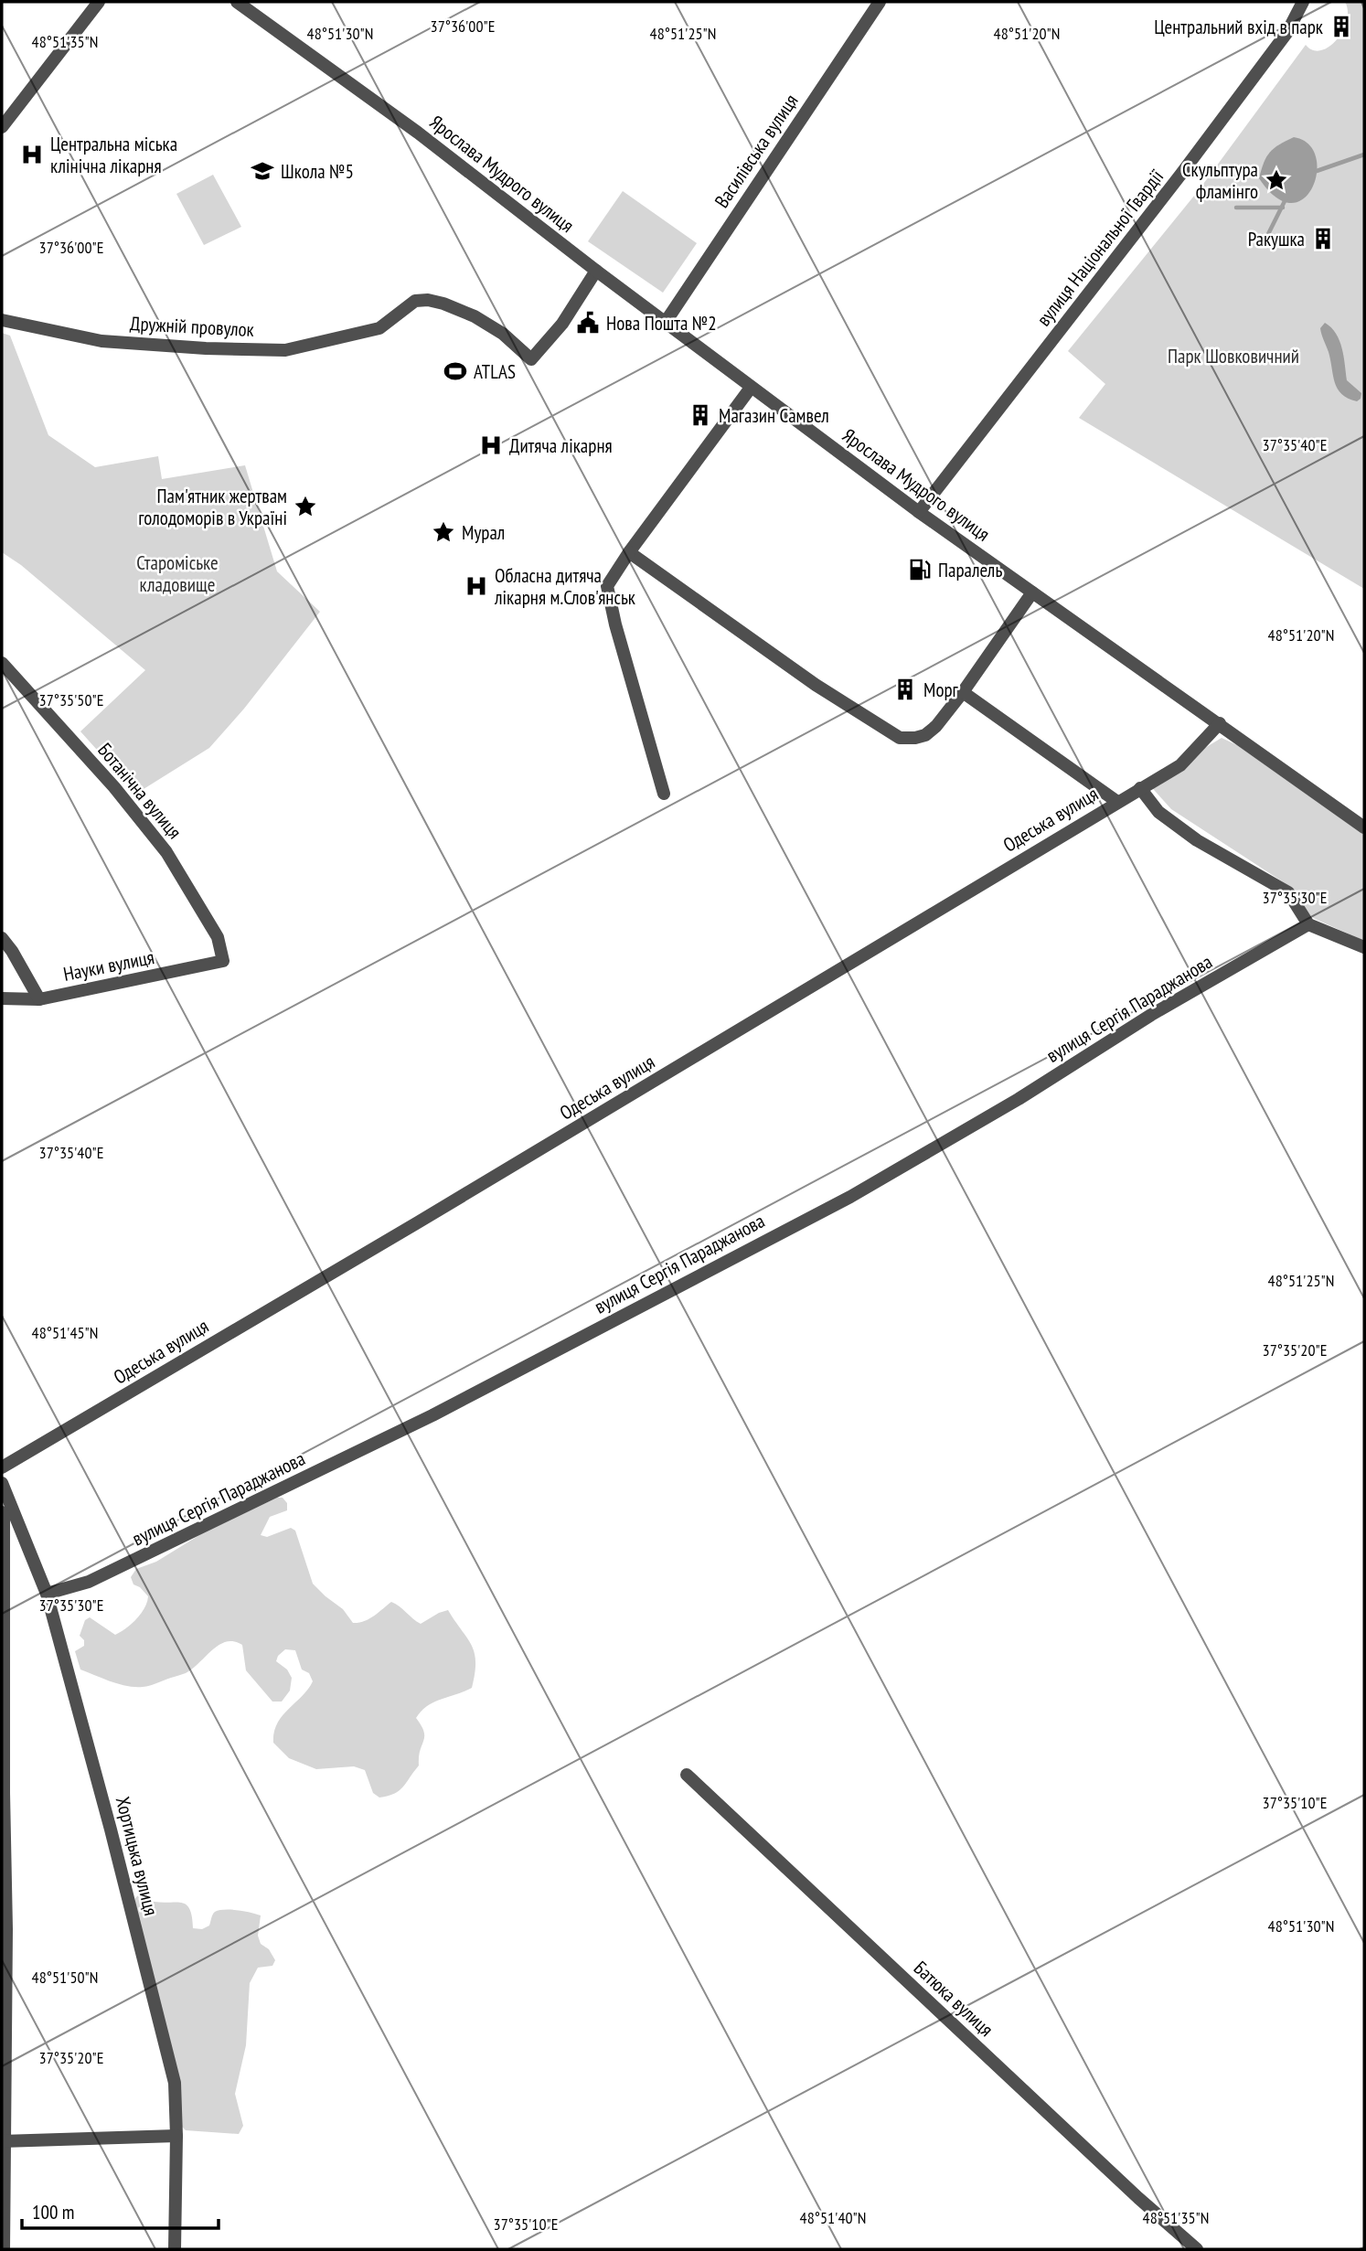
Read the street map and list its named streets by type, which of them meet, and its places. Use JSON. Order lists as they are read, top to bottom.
{
  "streets": {
    "street": [
      "Василівська вулиця",
      "Ярослава Мудрого вулиця",
      "вулиця Національної Гвардії",
      "Дружній провулок",
      "Ботанічна вулиця",
      "Одеська вулиця",
      "Науки вулиця",
      "вулиця Сергія Параджанова",
      "Хортицька вулиця",
      "Батюка вулиця"
    ]
  },
  "crossings": [
    ["Василівська вулиця", "Ярослава Мудрого вулиця"],
    ["Ярослава Мудрого вулиця", "вулиця Національної Гвардії"],
    ["Ярослава Мудрого вулиця", "Дружній провулок"],
    ["Ярослава Мудрого вулиця", "Одеська вулиця"],
    ["Ботанічна вулиця", "Науки вулиця"],
    ["вулиця Сергія Параджанова", "Хортицька вулиця"]
  ],
  "parks": ["Парк Шовковичний", "Староміське кладовище"],
  "places": {
    "building": [
      "Центральний вхід в парк",
      "Ракушка",
      "Магазин Самвел",
      "Морг"
    ],
    "hospital": ["Центральна міська клінічна лікарня", "Дитяча лікарня", "Обласна дитяча лікарня м.Слов'янськ"],
    "school or university": ["Школа №5"],
    "place": ["Скульптура фламінго", "Пам'ятник жертвам голодоморів в Україні", "Мурал"],
    "public building": ["Нова Пошта №2"],
    "sports": ["ATLAS"],
    "fuel station": ["Паралель"]
  },
  "scale_bar": "100 m",
  "coordinates": [
    "37°36'00\"E",
    "48°51'30\"N",
    "48°51'25\"N",
    "48°51'20\"N",
    "48°51'35\"N",
    "37°35'40\"E",
    "37°35'50\"E",
    "37°35'30\"E",
    "48°51'45\"N",
    "37°35'20\"E",
    "37°35'10\"E",
    "48°51'50\"N",
    "48°51'40\"N"
  ]
}
